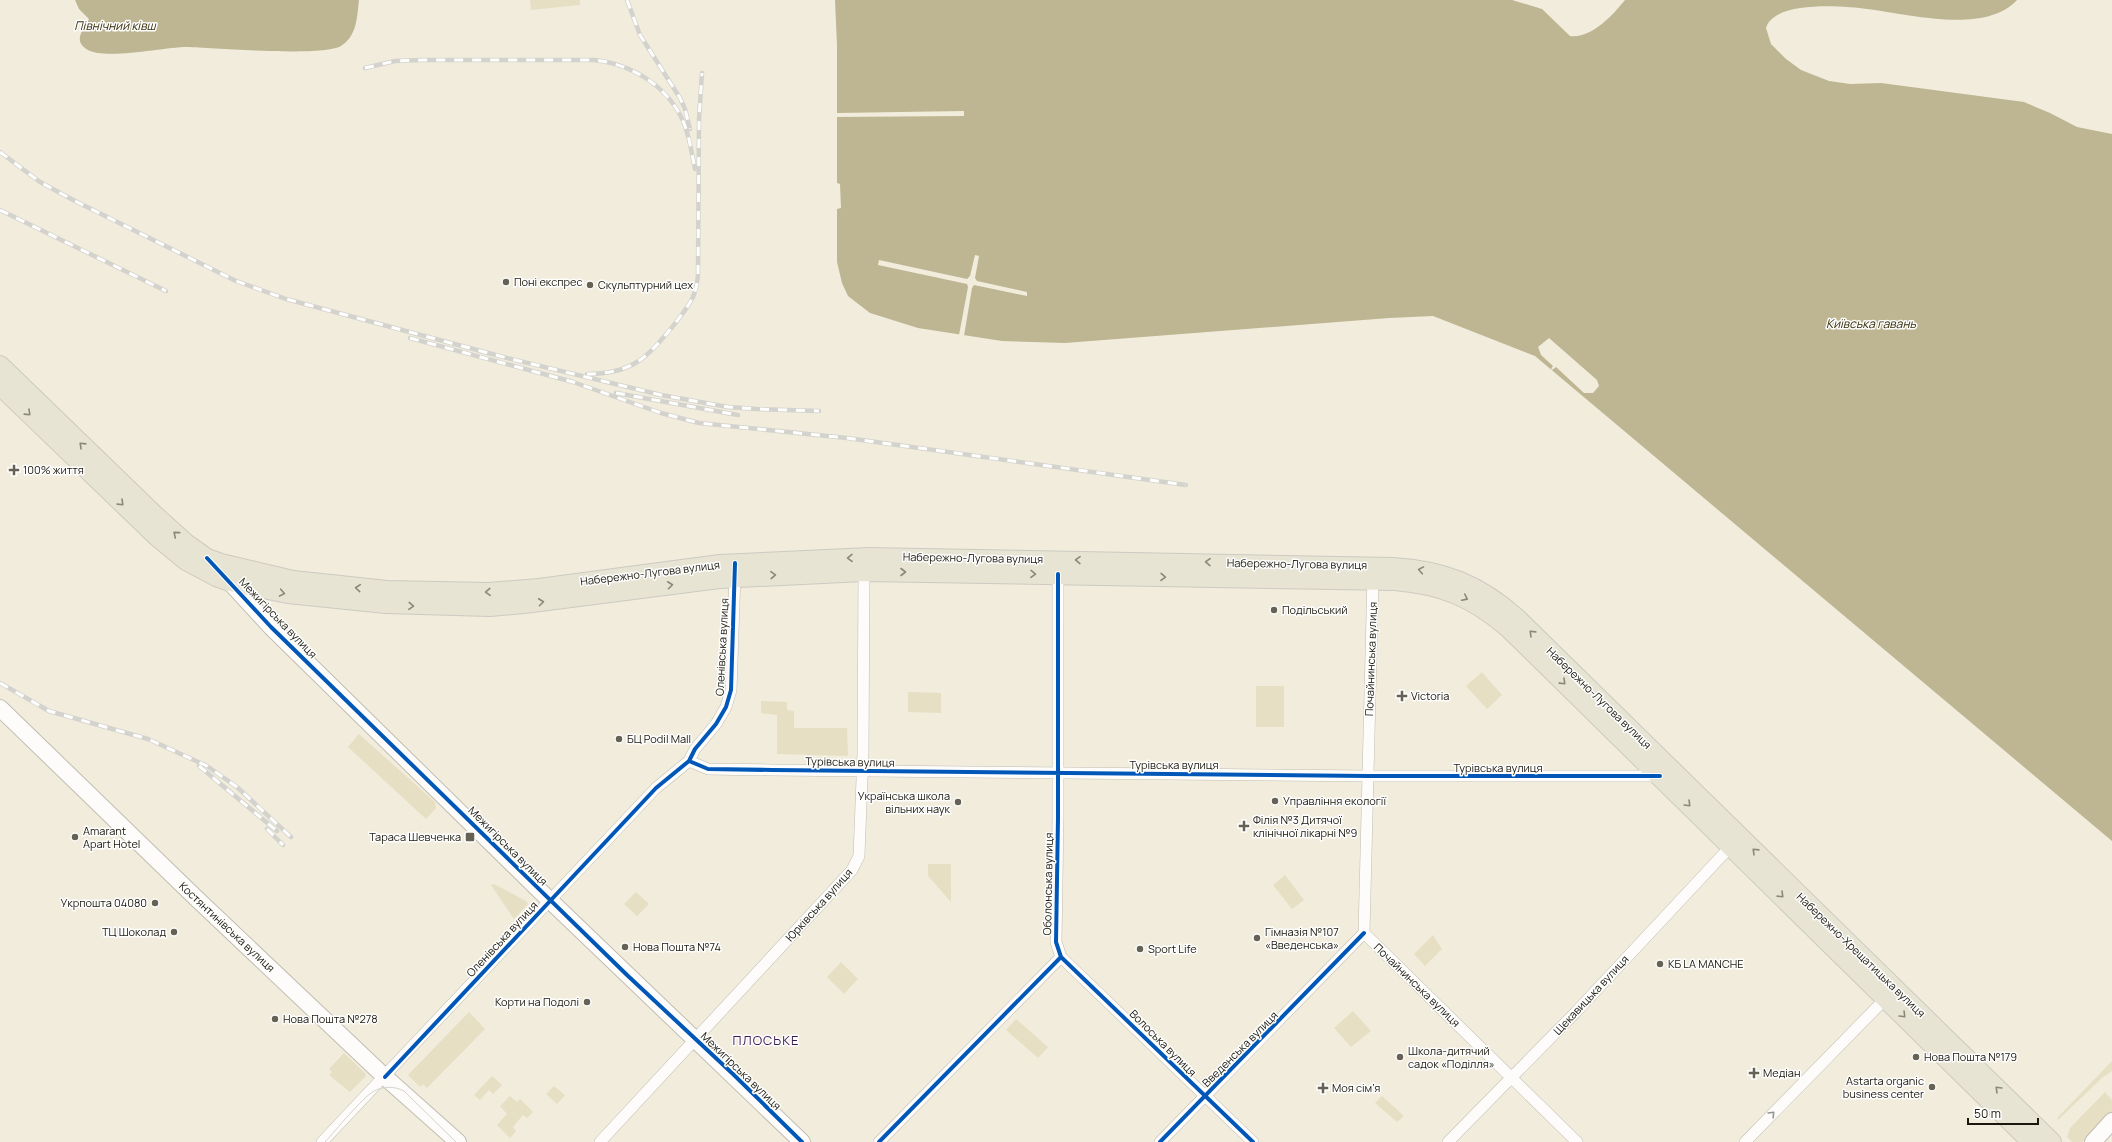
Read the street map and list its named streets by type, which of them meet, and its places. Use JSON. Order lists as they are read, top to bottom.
{
  "streets": {
    "main road": ["Набережно-Лугова вулиця", "Межигірська вулиця", "Набережно-Хрещатицька вулиця"],
    "street": [
      "Оленівська вулиця",
      "Почайнинська вулиця",
      "Турівська вулиця",
      "Оболонська вулиця",
      "Юрківська вулиця",
      "Костянтинівська вулиця",
      "Щекавицька вулиця",
      "Волоська вулиця",
      "Введенська вулиця"
    ]
  },
  "crossings": [
    ["Набережно-Лугова вулиця", "Межигірська вулиця"],
    ["Набережно-Лугова вулиця", "Оленівська вулиця"],
    ["Набережно-Лугова вулиця", "Почайнинська вулиця"],
    ["Набережно-Лугова вулиця", "Турівська вулиця"],
    ["Набережно-Лугова вулиця", "Оболонська вулиця"],
    ["Набережно-Лугова вулиця", "Юрківська вулиця"],
    ["Набережно-Лугова вулиця", "Набережно-Хрещатицька вулиця"],
    ["Межигірська вулиця", "Оленівська вулиця"],
    ["Межигірська вулиця", "Юрківська вулиця"],
    ["Оленівська вулиця", "Турівська вулиця"],
    ["Оленівська вулиця", "Костянтинівська вулиця"],
    ["Почайнинська вулиця", "Турівська вулиця"],
    ["Почайнинська вулиця", "Щекавицька вулиця"],
    ["Почайнинська вулиця", "Введенська вулиця"],
    ["Турівська вулиця", "Оболонська вулиця"],
    ["Турівська вулиця", "Юрківська вулиця"],
    ["Турівська вулиця", "Набережно-Хрещатицька вулиця"],
    ["Оболонська вулиця", "Волоська вулиця"],
    ["Набережно-Хрещатицька вулиця", "Щекавицька вулиця"],
    ["Волоська вулиця", "Введенська вулиця"]
  ],
  "districts": ["ПЛОСЬКЕ"],
  "water": ["Північний ківш", "Київська гавань"],
  "places": {
    "other": [
      "Поні експрес",
      "Скульптурний цех",
      "Подільський",
      "БЦ Podil Mall",
      "Управління екології",
      "Українська школа вільних наук",
      "Amarant Apart Hotel",
      "Укрпошта 04080",
      "ТЦ Шоколад",
      "Гімназія №107 «Введенська»",
      "Нова Пошта №74",
      "Sport Life",
      "КБ LA MANCHE",
      "Корти на Подолі",
      "Нова Пошта №278",
      "Школа-дитячий садок «Поділля»",
      "Нова Пошта №179",
      "Astarta organic business center"
    ],
    "health": [
      "100% життя",
      "Victoria",
      "Філія №3 Дитячої клінічної лікарні №9",
      "Медіан",
      "Моя сім’я"
    ],
    "transit": ["Тараса Шевченка"]
  },
  "scale_bar": "50 m"
}
